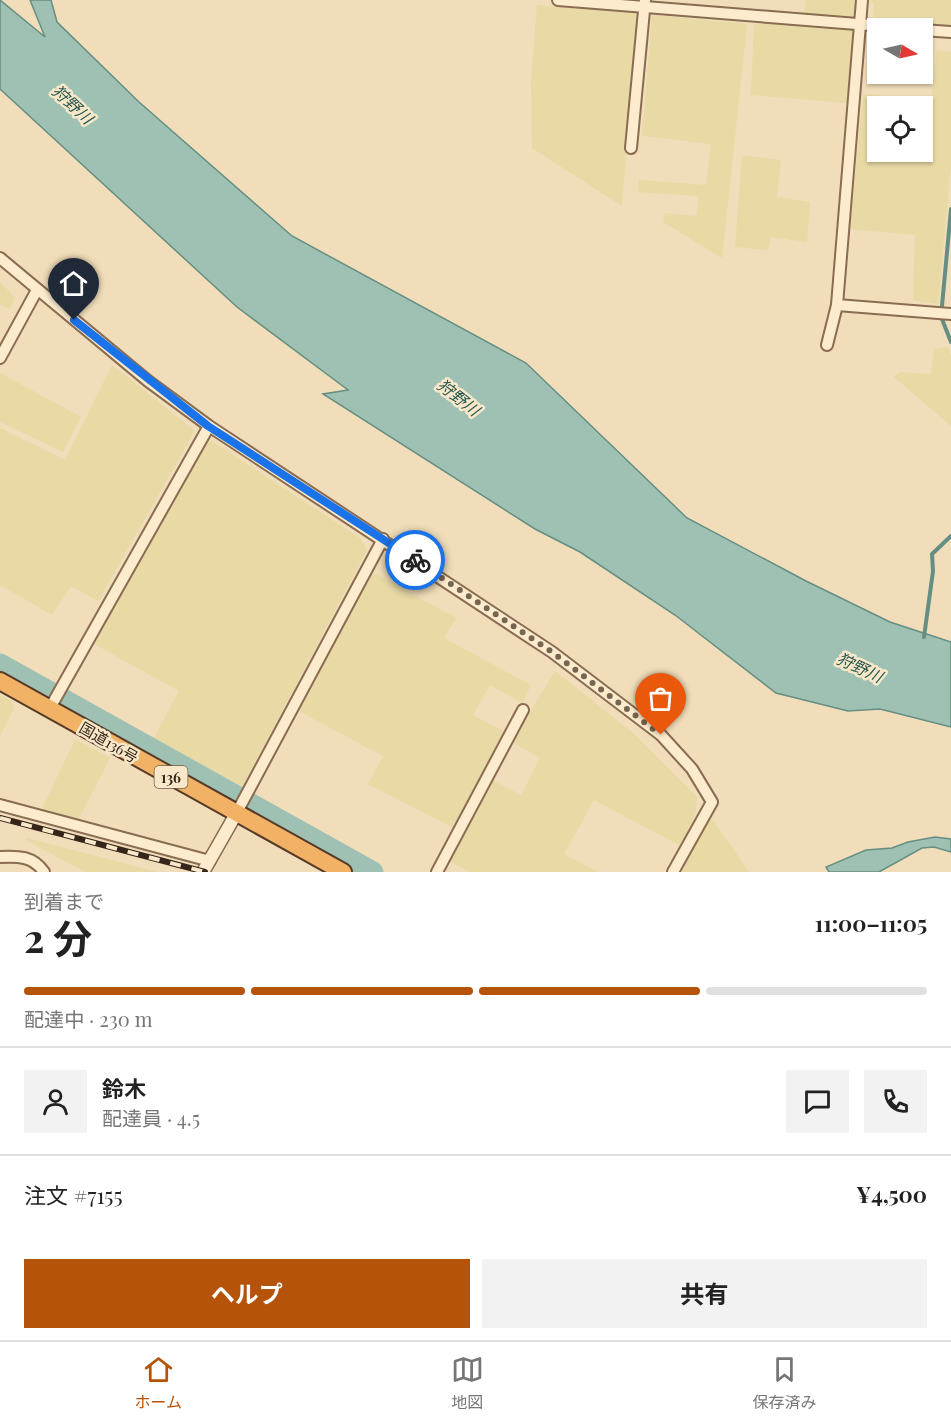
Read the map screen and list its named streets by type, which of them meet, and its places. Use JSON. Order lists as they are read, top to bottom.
{
  "streets": {
    "highway": ["国道136号", "136"]
  },
  "water": ["狩野川"],
  "north": "right",
  "page": {
    "heading": ["2 分", "到着まで", "11:00–11:05"],
    "panel": [
      "鈴木",
      "配達員 · 4.5",
      "注文 #7155",
      "¥4,500"
    ],
    "bar": "配達中 · 230 m",
    "buttons": ["ヘルプ", "共有"],
    "tabs": ["ホーム", "地図", "保存済み"]
  }
}
